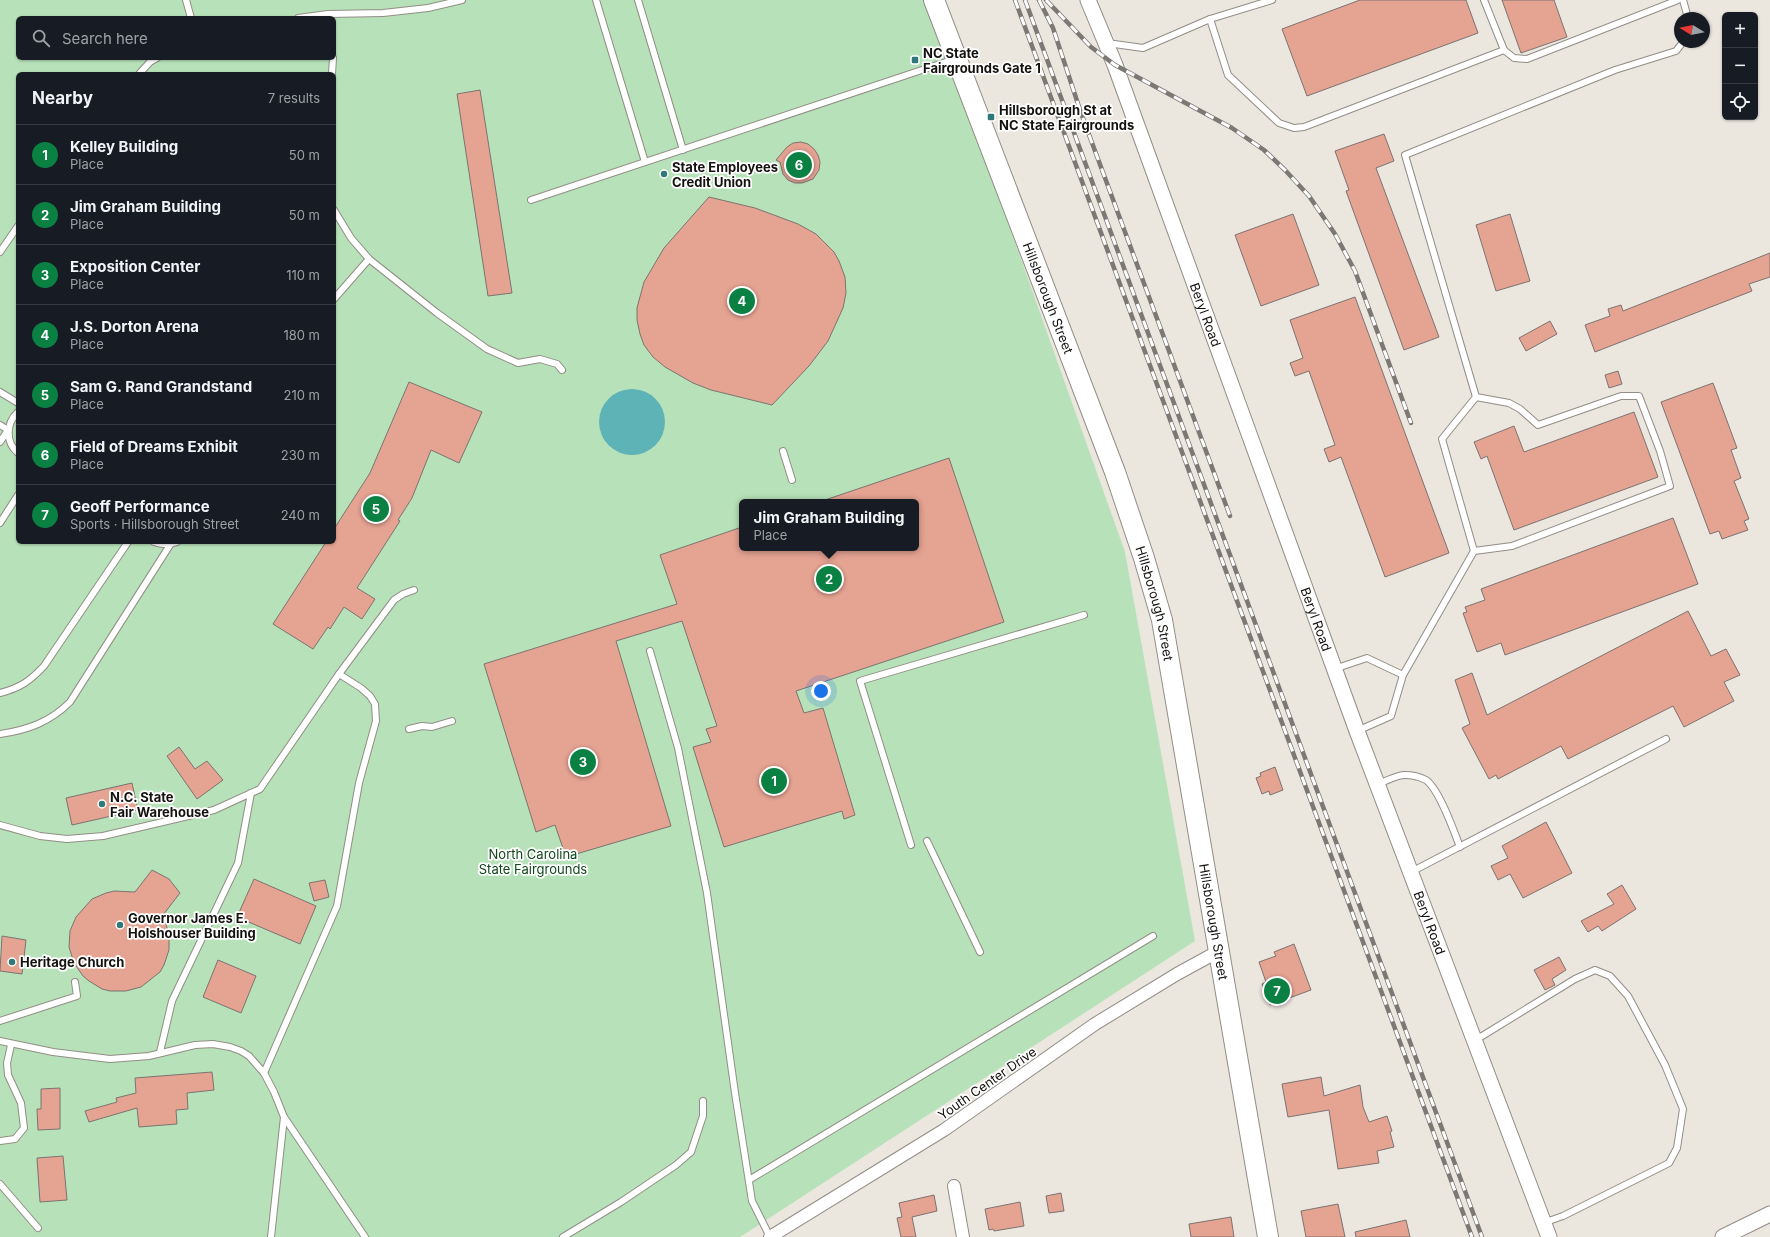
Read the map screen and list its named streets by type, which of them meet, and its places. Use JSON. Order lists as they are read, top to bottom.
{
  "streets": {
    "main road": ["Hillsborough Street"],
    "street": ["Beryl Road", "Youth Center Drive"]
  },
  "crossings": [
    ["Hillsborough Street", "Youth Center Drive"]
  ],
  "parks": ["North Carolina State Fairgrounds"],
  "places": {
    "transit": ["NC State Fairgrounds Gate 1", "Hillsborough St at NC State Fairgrounds"],
    "other": [
      "State Employees Credit Union",
      "N.C. State Fair Warehouse",
      "Governor James E. Holshouser Building",
      "Heritage Church"
    ]
  },
  "north": "left",
  "page": {
    "map_buttons": ["+", "−"],
    "search": "Search here",
    "heading": ["Nearby", "7 results"],
    "list": [
      {
        "mark": "1",
        "name": "Kelley Building",
        "note": "Place",
        "value": "50 m"
      },
      {
        "mark": "2",
        "name": "Jim Graham Building",
        "note": "Place",
        "value": "50 m"
      },
      {
        "mark": "3",
        "name": "Exposition Center",
        "note": "Place",
        "value": "110 m"
      },
      {
        "mark": "4",
        "name": "J.S. Dorton Arena",
        "note": "Place",
        "value": "180 m"
      },
      {
        "mark": "5",
        "name": "Sam G. Rand Grandstand",
        "note": "Place",
        "value": "210 m"
      },
      {
        "mark": "6",
        "name": "Field of Dreams Exhibit",
        "note": "Place",
        "value": "230 m"
      },
      {
        "mark": "7",
        "name": "Geoff Performance",
        "note": "Sports · Hillsborough Street",
        "value": "240 m"
      }
    ],
    "pins": [
      "6",
      "4",
      "5",
      "2",
      "3",
      "1",
      "7"
    ],
    "popup": ["Jim Graham Building", "Place"]
  }
}
